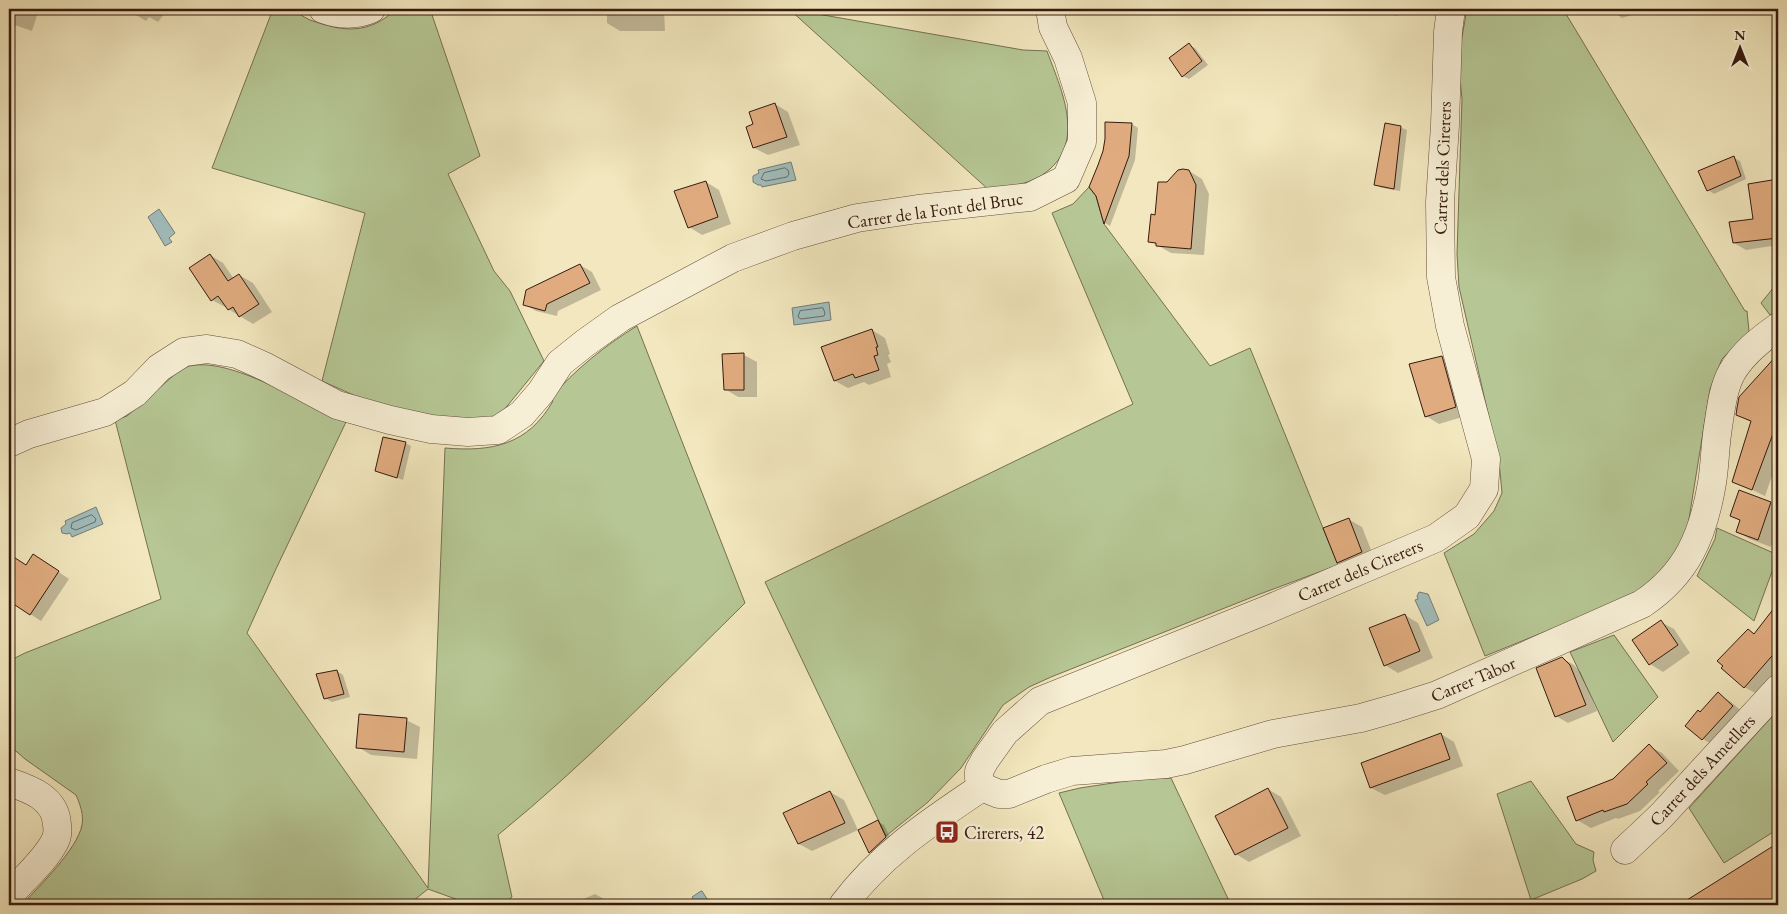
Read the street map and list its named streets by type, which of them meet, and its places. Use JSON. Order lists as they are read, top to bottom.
{
  "streets": {
    "street": [
      "Carrer dels Cirerers",
      "Carrer de la Font del Bruc",
      "Carrer Tàbor",
      "Carrer dels Ametllers"
    ]
  },
  "crossings": [
    ["Carrer dels Cirerers", "Carrer Tàbor"]
  ],
  "places": {
    "bus stop": ["Cirerers, 42"]
  },
  "north": "top"
}
